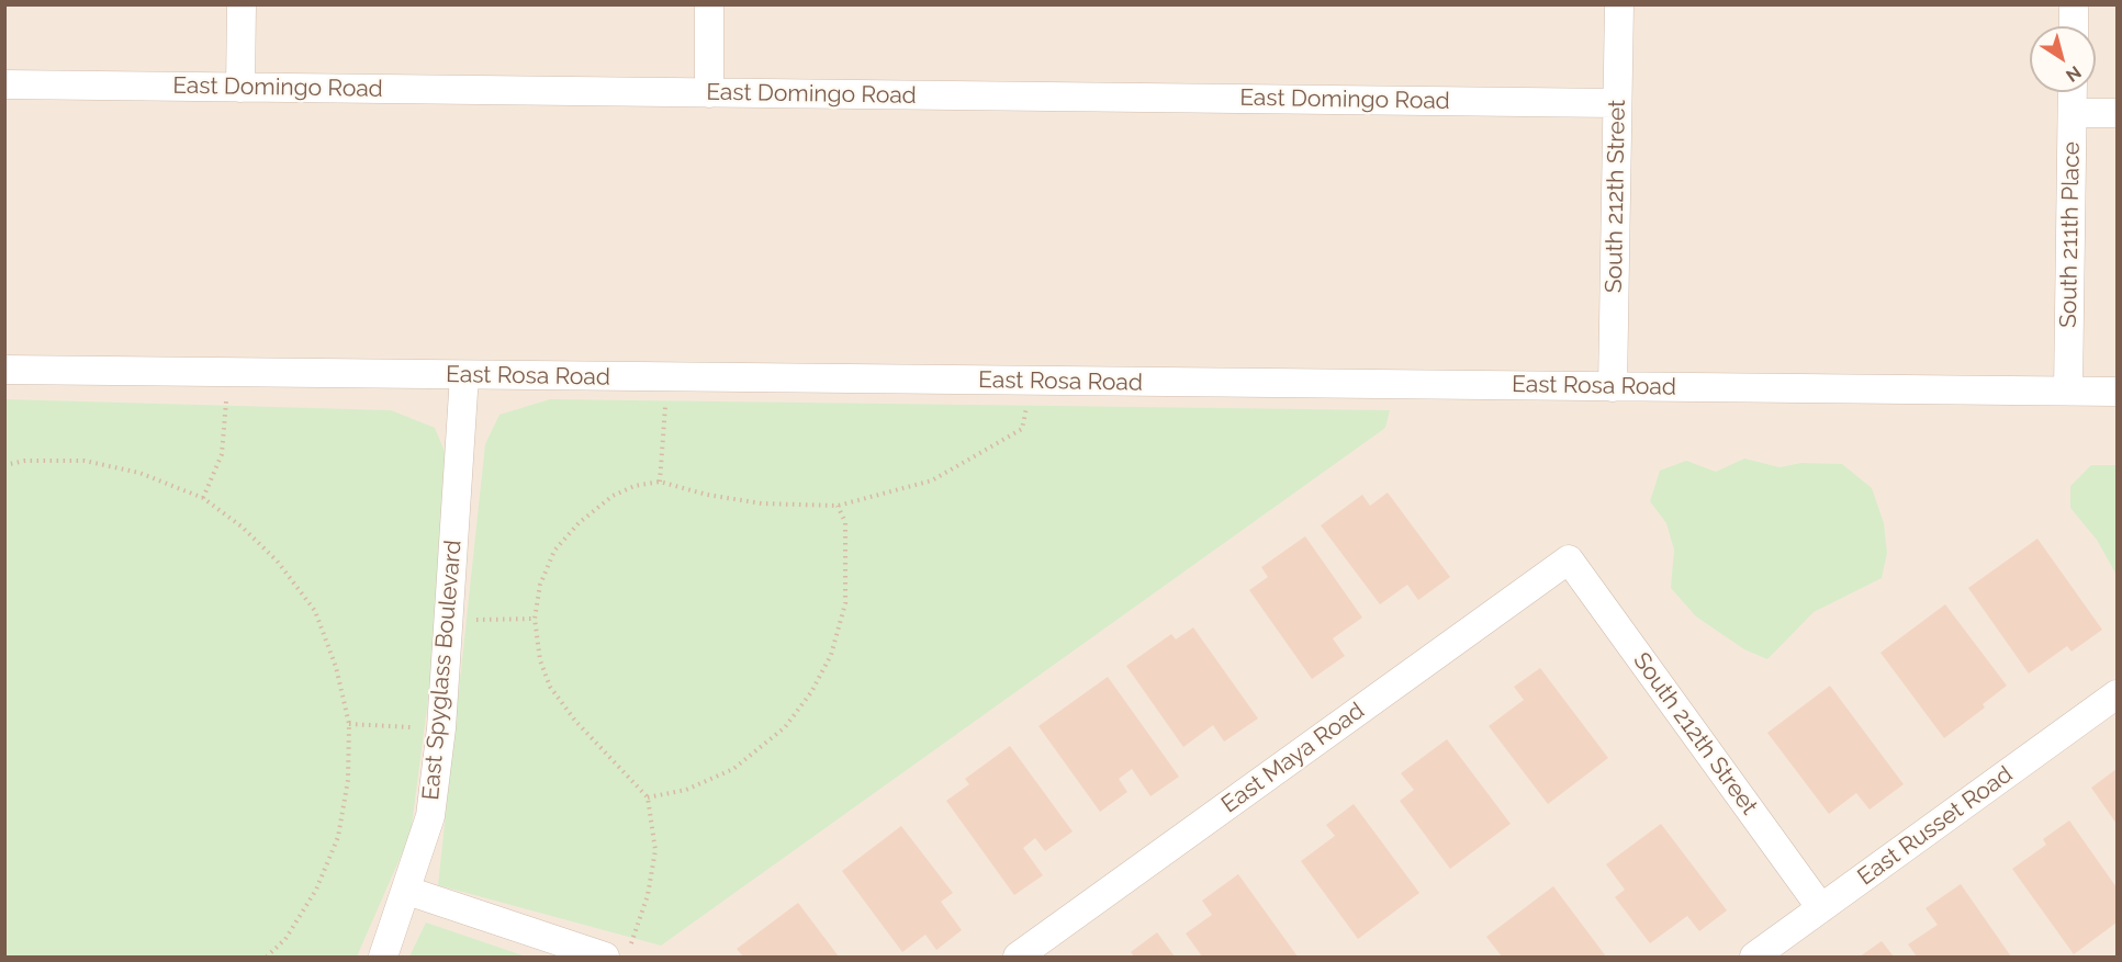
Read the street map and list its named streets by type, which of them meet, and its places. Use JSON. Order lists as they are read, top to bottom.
{
  "streets": {
    "street": [
      "East Domingo Road",
      "South 212th Street",
      "South 211th Place",
      "East Rosa Road",
      "East Spyglass Boulevard",
      "East Maya Road",
      "East Russet Road"
    ]
  },
  "crossings": [
    ["East Domingo Road", "South 212th Street"],
    ["South 212th Street", "East Rosa Road"],
    ["South 212th Street", "East Maya Road"],
    ["South 212th Street", "East Russet Road"],
    ["South 211th Place", "East Rosa Road"],
    ["East Rosa Road", "East Spyglass Boulevard"]
  ],
  "north": "bottom right"
}
